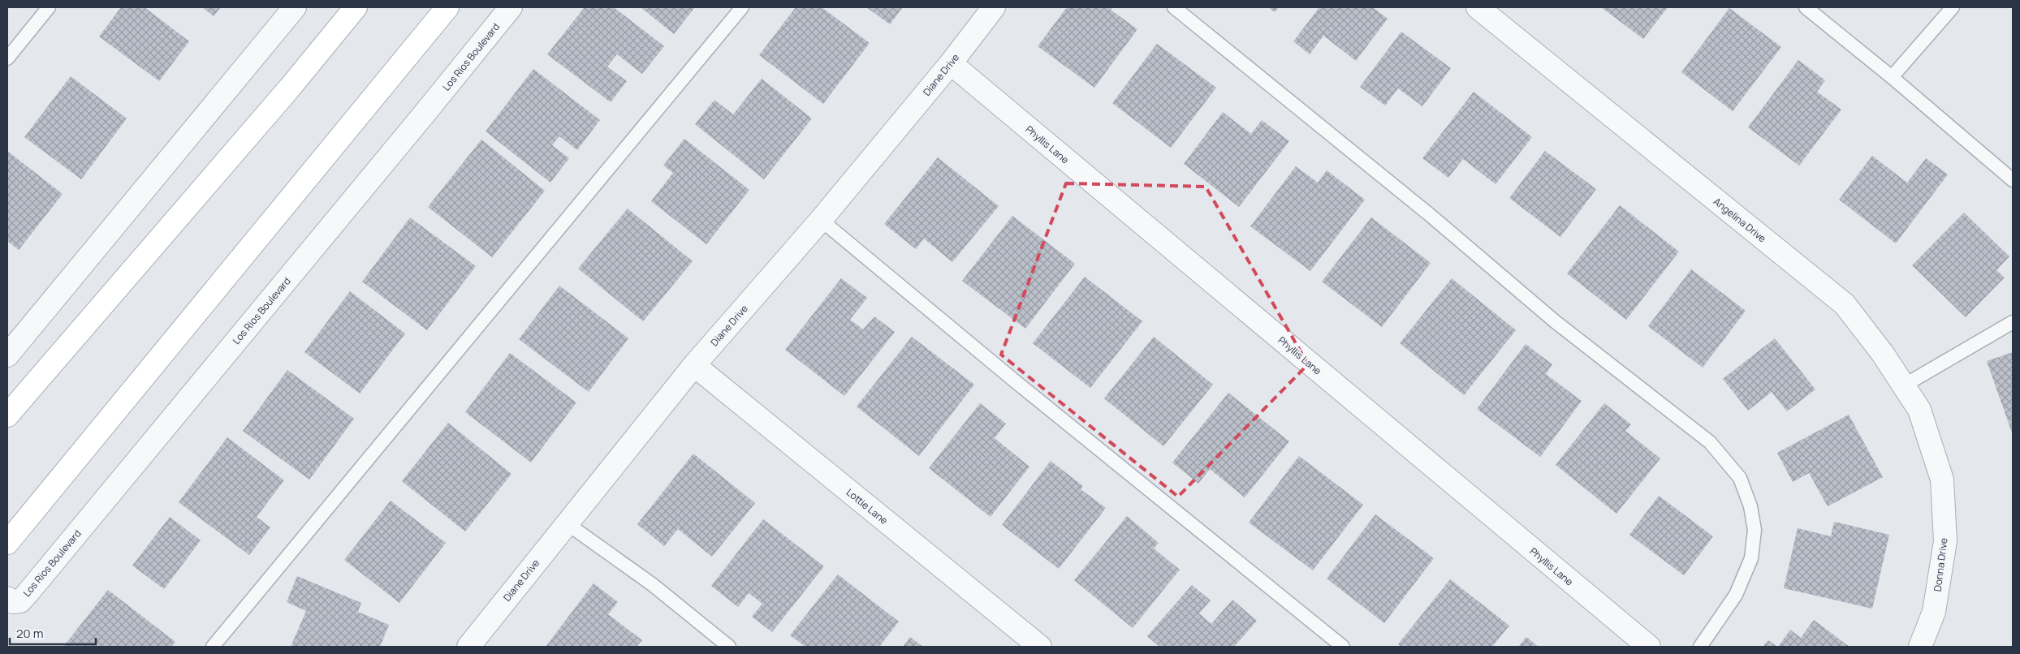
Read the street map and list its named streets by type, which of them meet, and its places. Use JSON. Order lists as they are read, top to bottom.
{
  "streets": {
    "street": [
      "Los Rios Boulevard",
      "Diane Drive",
      "Phyllis Lane",
      "Angelina Drive",
      "Lottie Lane",
      "Donna Drive"
    ]
  },
  "crossings": [
    ["Diane Drive", "Phyllis Lane"],
    ["Diane Drive", "Lottie Lane"],
    ["Angelina Drive", "Donna Drive"]
  ],
  "scale_bar": "20 m"
}
